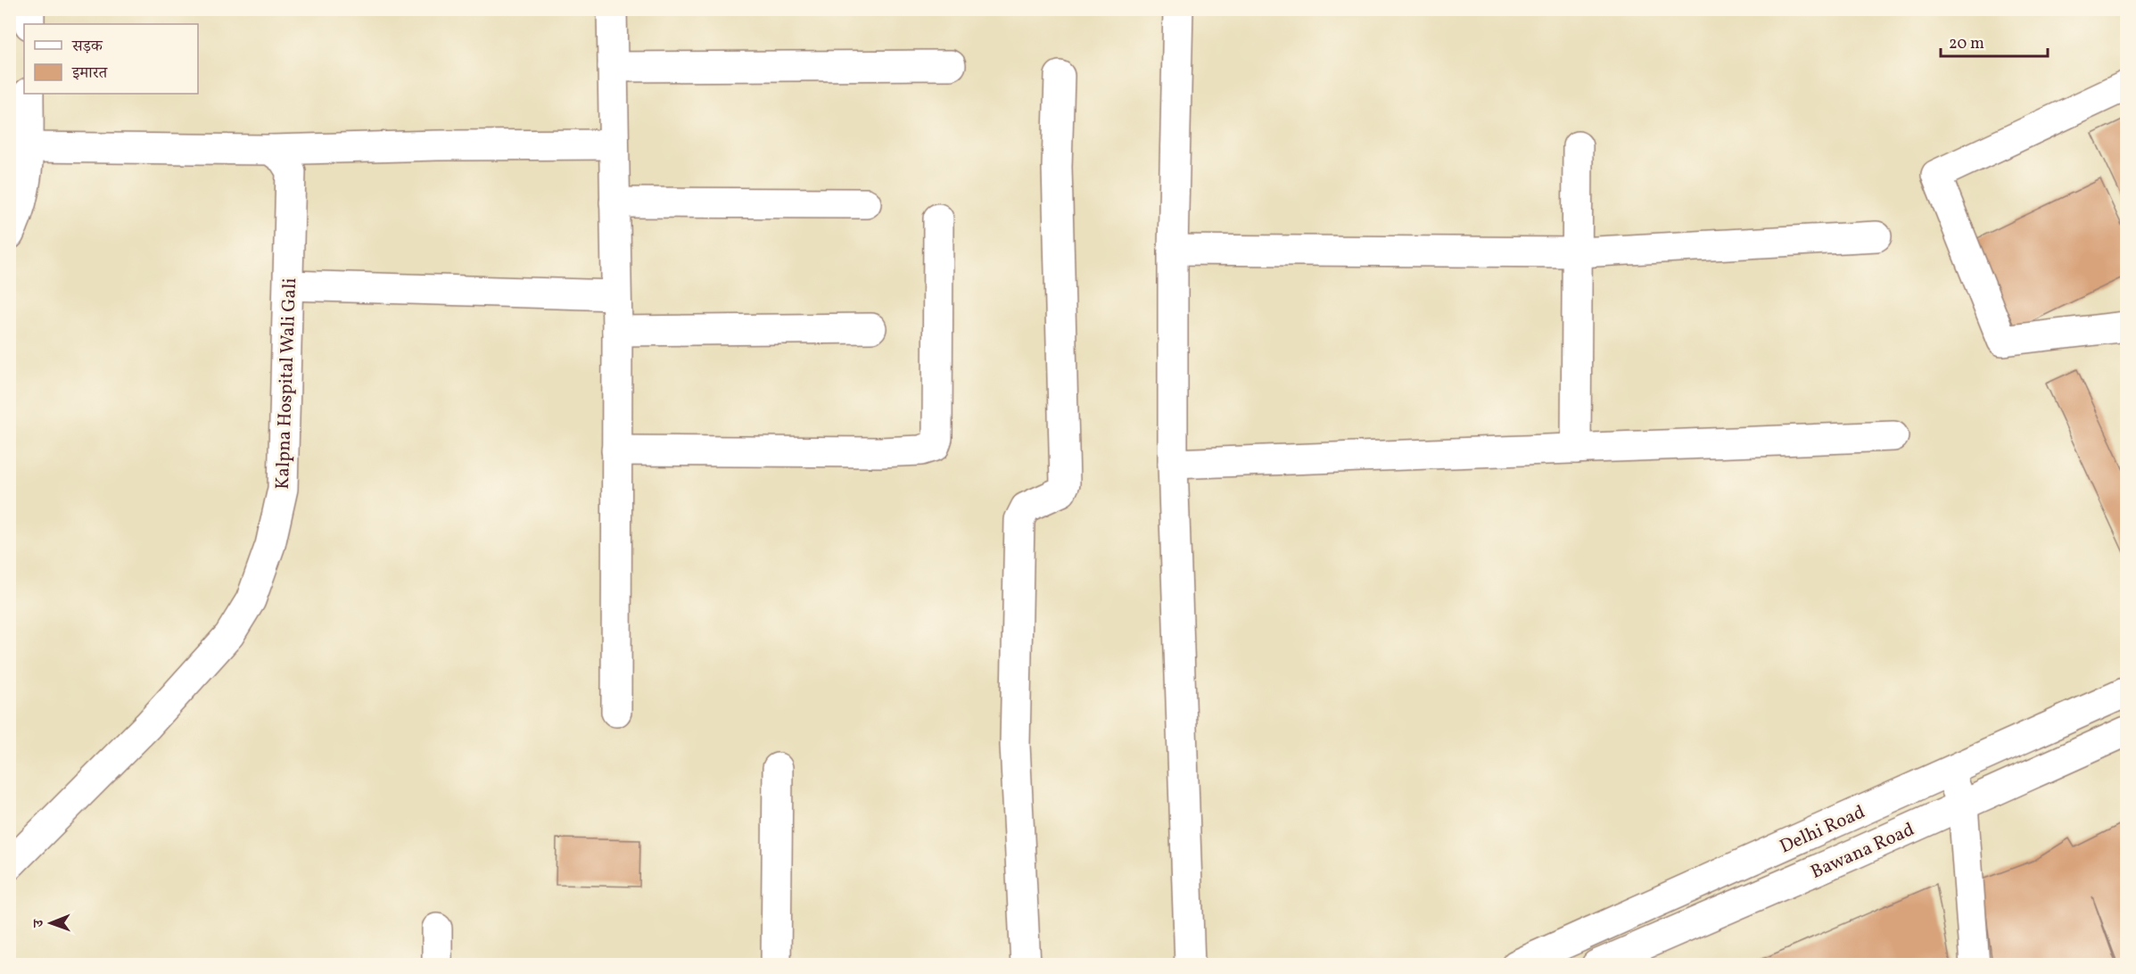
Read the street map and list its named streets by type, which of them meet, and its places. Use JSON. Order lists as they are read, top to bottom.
{
  "streets": {
    "street": ["Kalpna Hospital Wali Gali", "Delhi Road", "Bawana Road"]
  },
  "legend": ["सड़क", "इमारत"],
  "scale_bar": "20 m",
  "north": "left"
}
